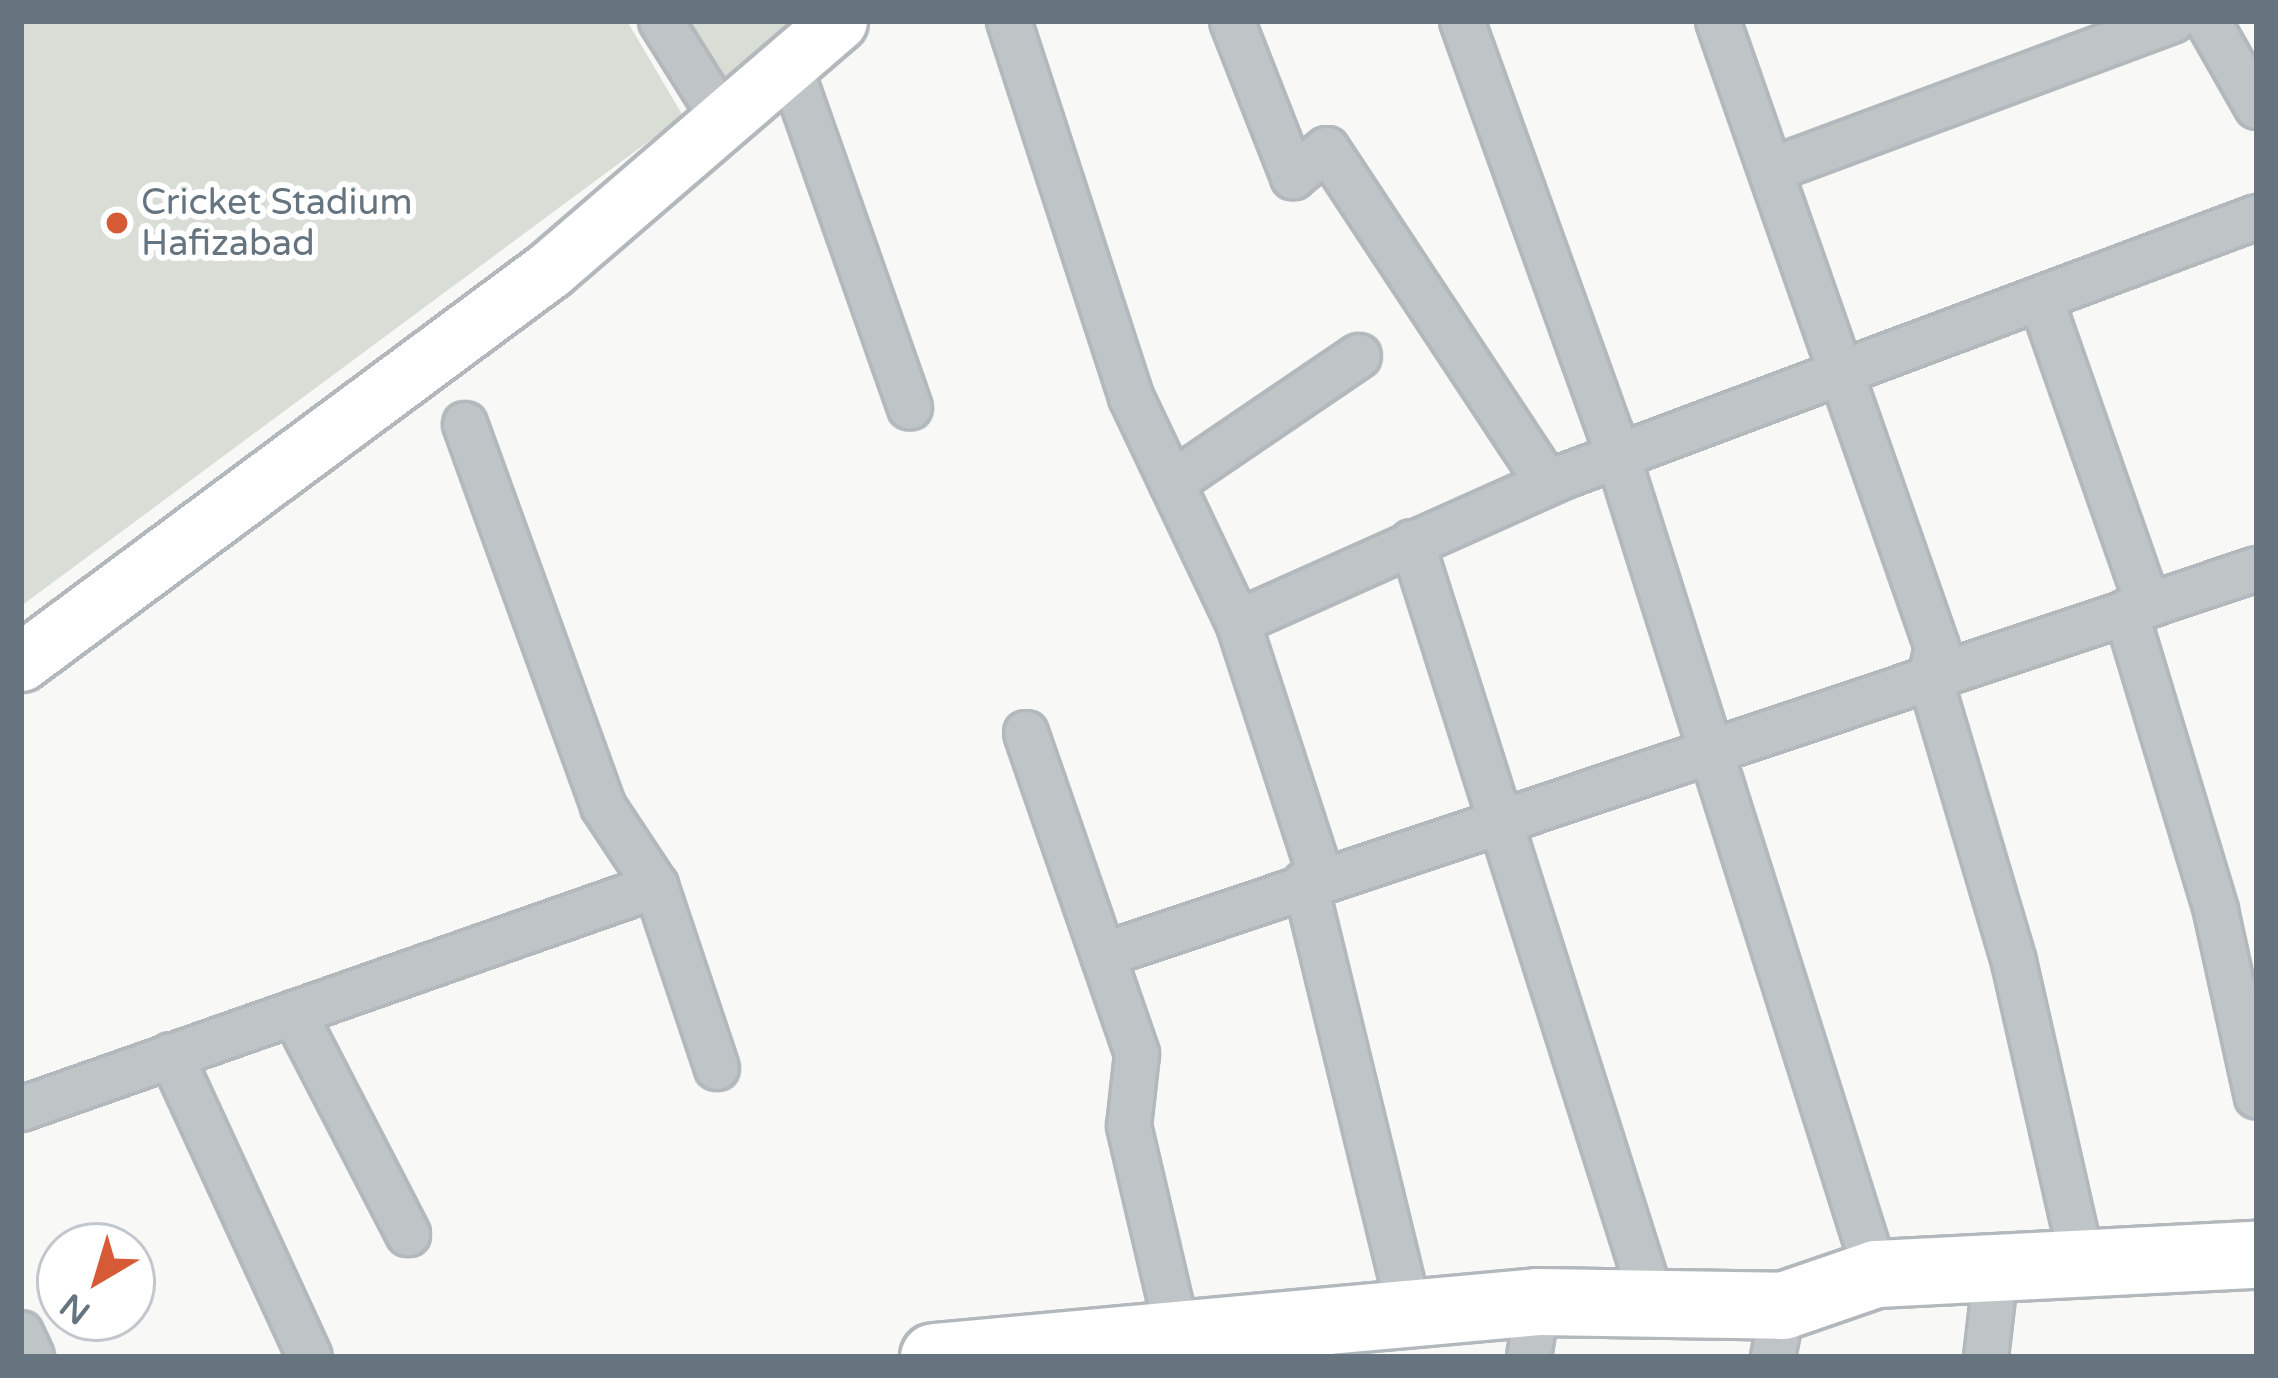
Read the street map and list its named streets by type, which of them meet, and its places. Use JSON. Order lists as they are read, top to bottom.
{
  "places": ["Cricket Stadium Hafizabad"],
  "north": "bottom left"
}
